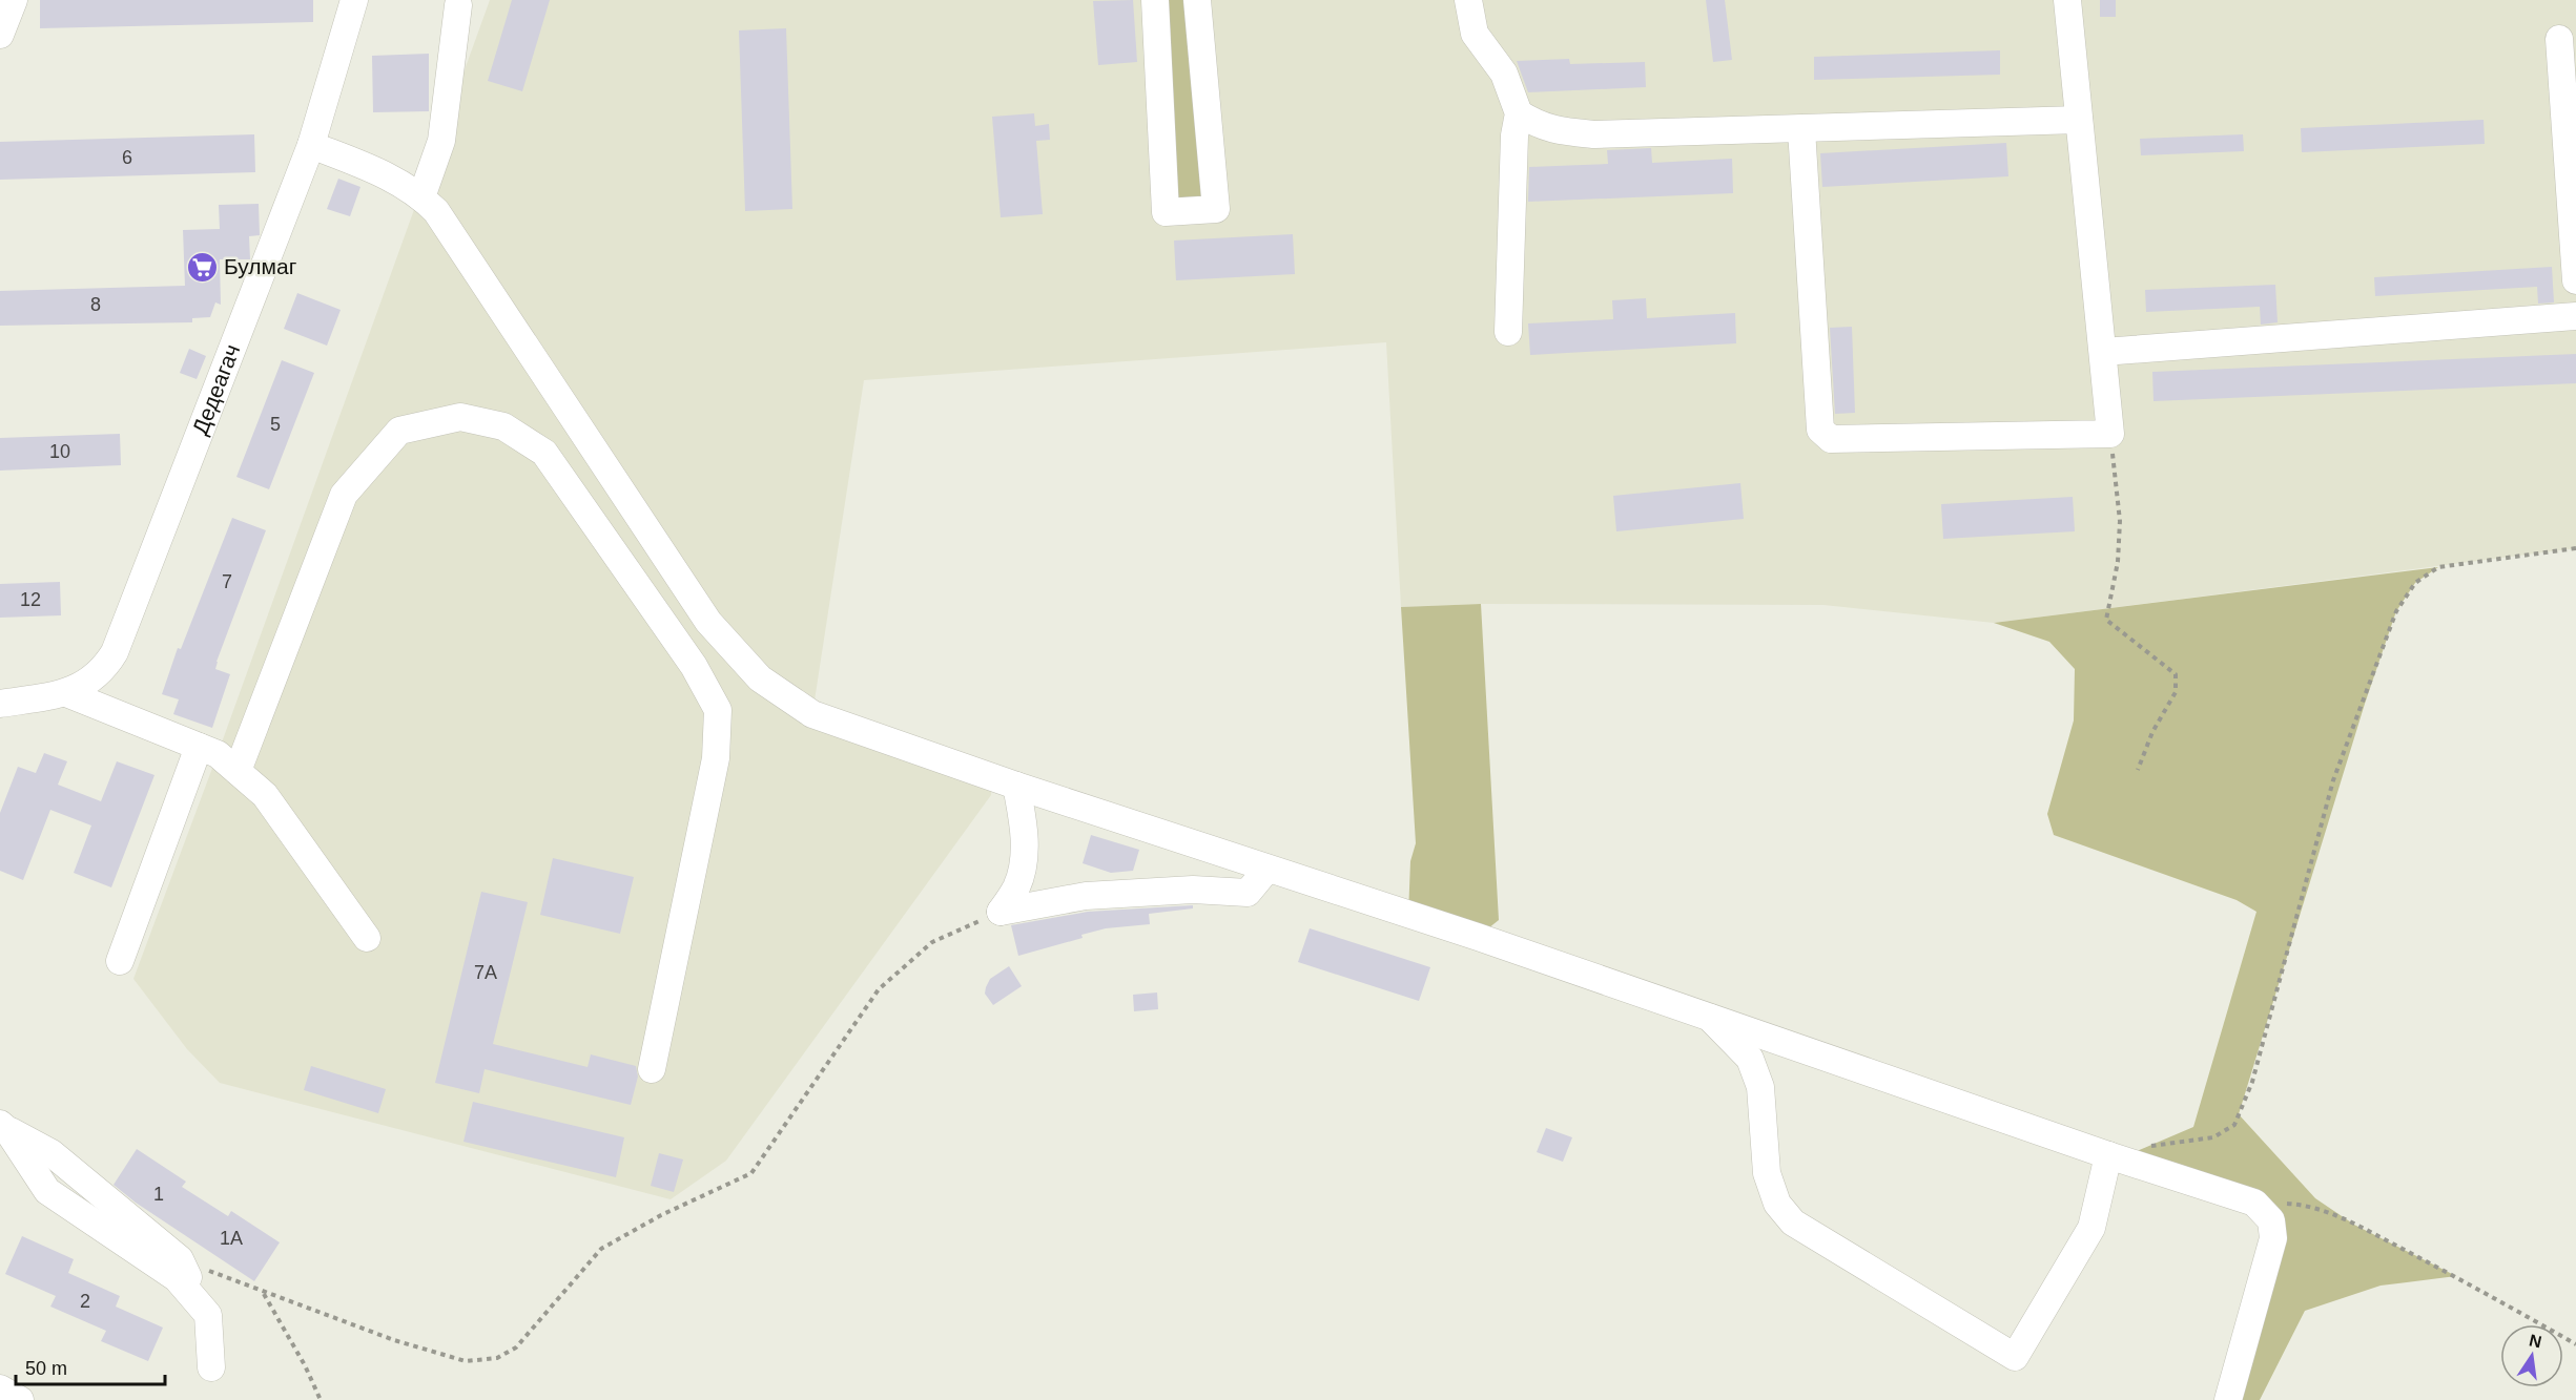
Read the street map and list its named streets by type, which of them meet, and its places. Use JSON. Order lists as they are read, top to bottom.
{
  "streets": {
    "street": ["Дедеагач"]
  },
  "places": {
    "supermarket": ["Булмаг"]
  },
  "house_numbers": [
    "6",
    "8",
    "5",
    "10",
    "7",
    "12",
    "7А",
    "1",
    "1А",
    "2"
  ],
  "scale_bar": "50 m",
  "north": "top"
}
